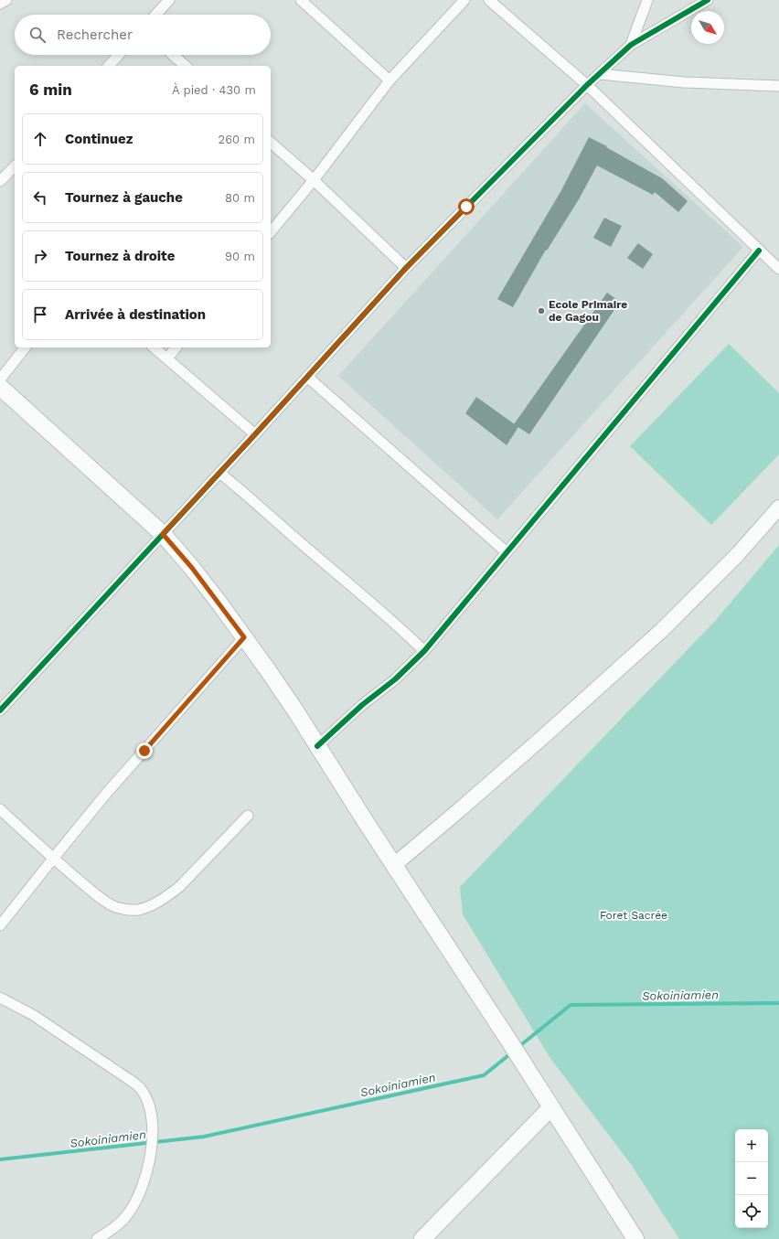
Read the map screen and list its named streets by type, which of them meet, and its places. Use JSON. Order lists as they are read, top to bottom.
{
  "water": ["Sokoiniamien"],
  "parks": ["Foret Sacrée"],
  "places": ["Ecole Primaire de Gagou"],
  "north": "bottom right",
  "page": {
    "search": "Rechercher",
    "heading": ["6 min", "À pied · 430 m"],
    "list": [
      ["Continuez", "260 m"],
      ["Tournez à gauche", "80 m"],
      ["Tournez à droite", "90 m"],
      "Arrivée à destination"
    ],
    "map_buttons": ["+", "−"]
  }
}
